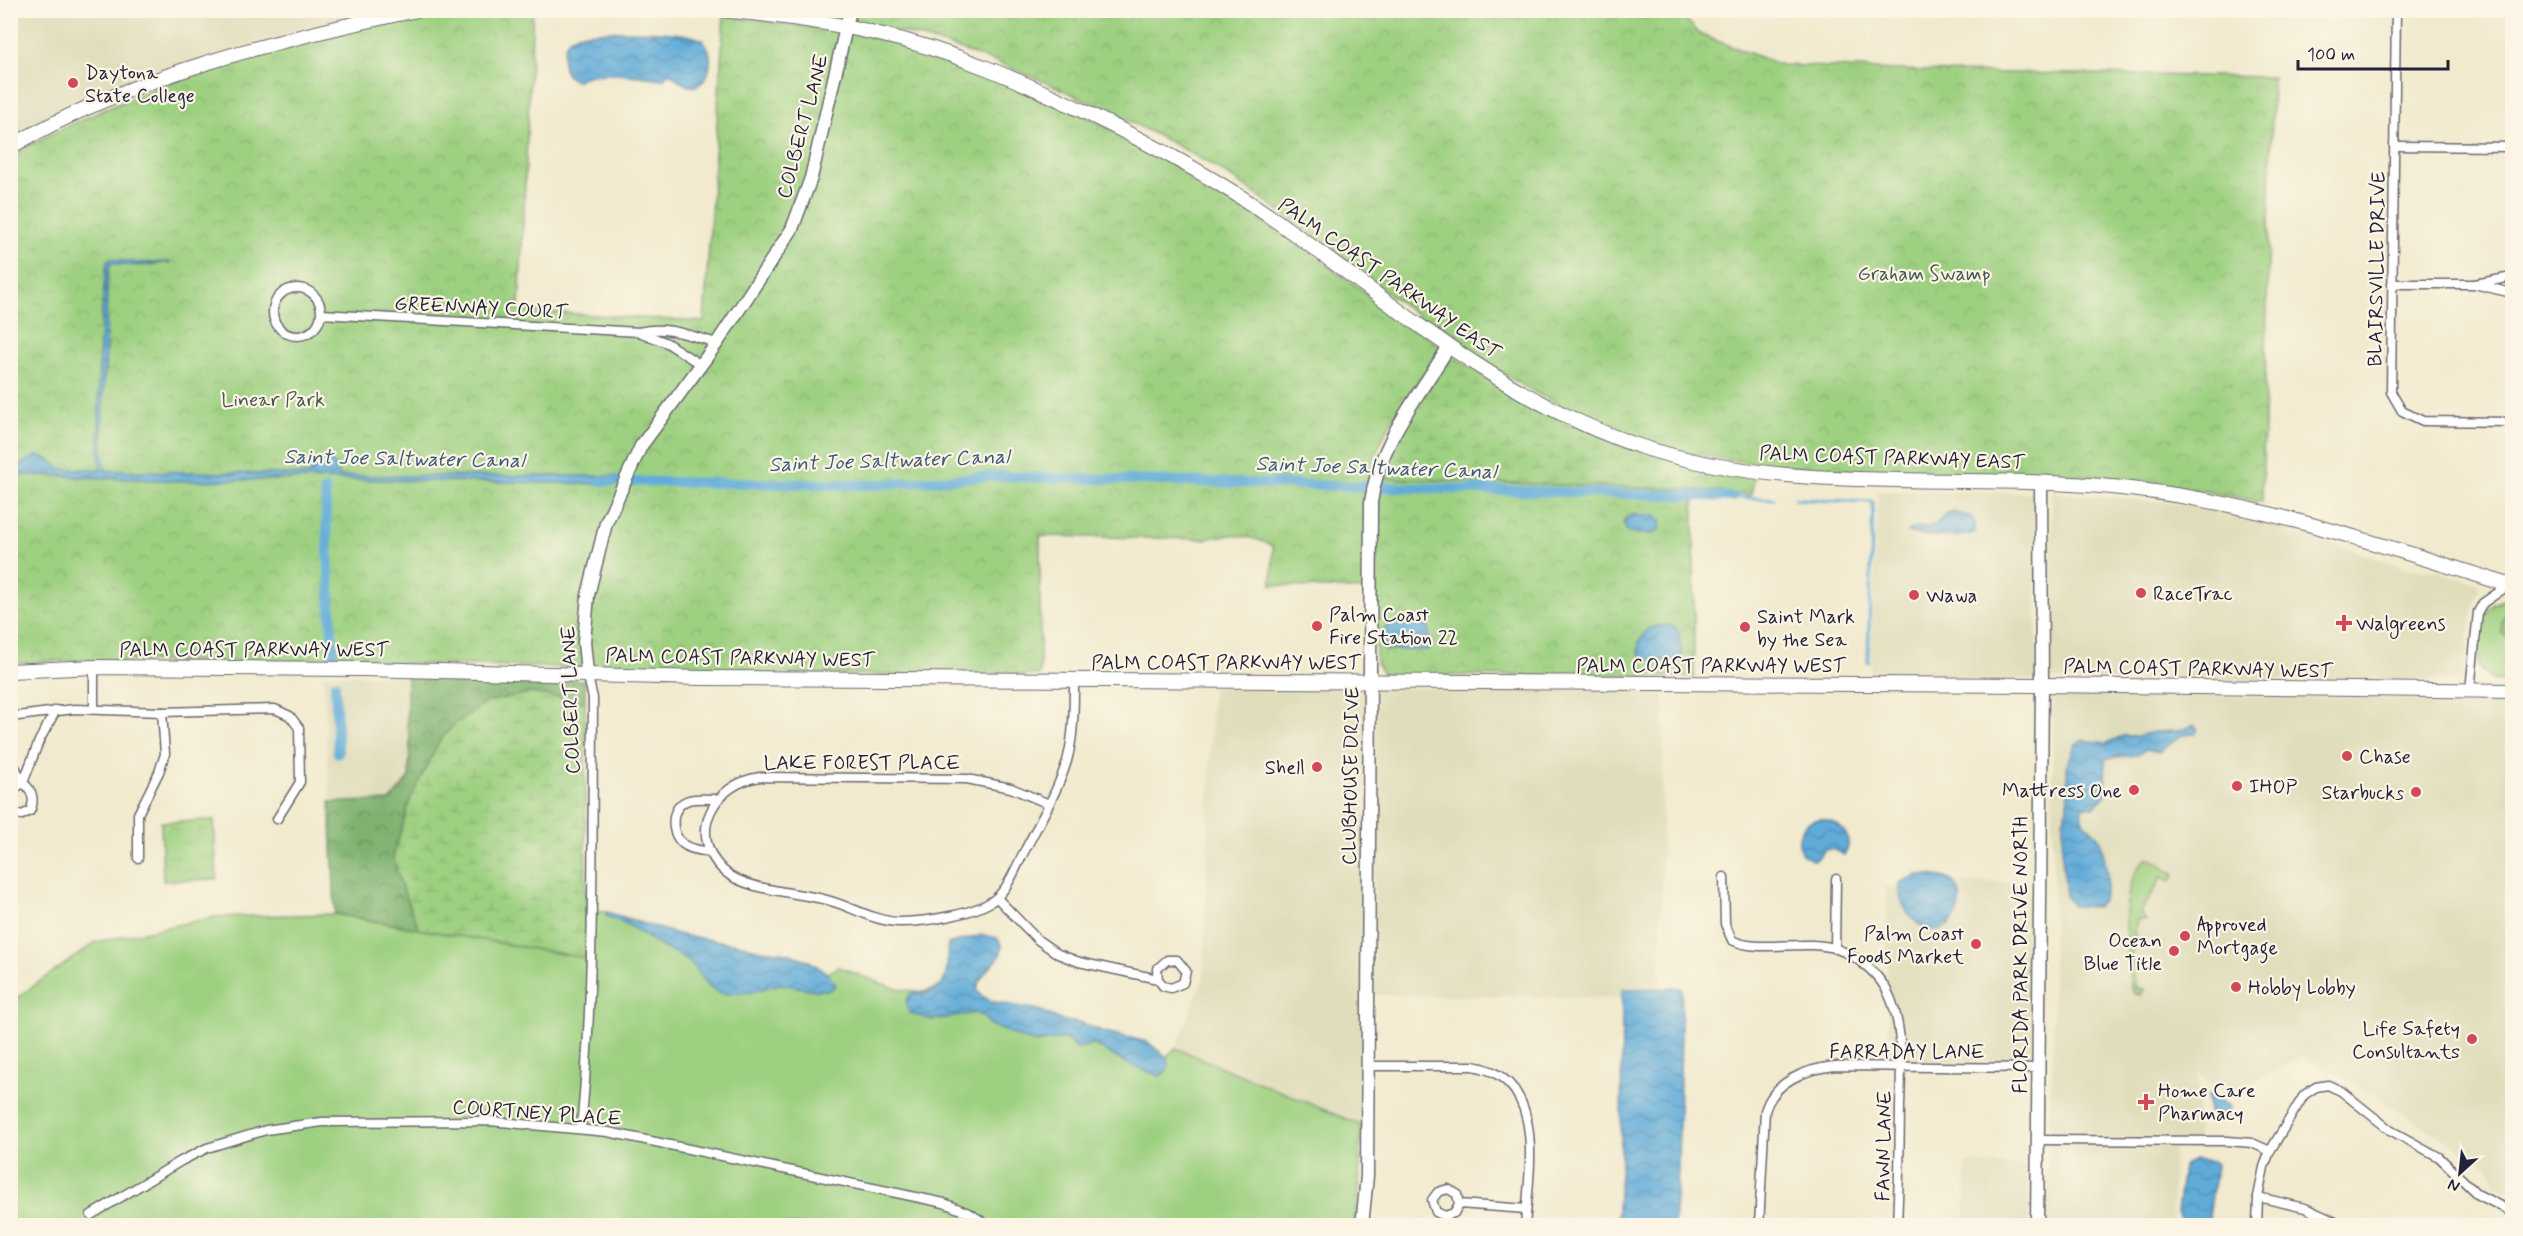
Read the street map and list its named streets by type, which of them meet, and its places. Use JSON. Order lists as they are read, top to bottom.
{
  "streets": {
    "main road": ["PALM COAST PARKWAY EAST", "PALM COAST PARKWAY WEST"],
    "street": [
      "COLBERT LANE",
      "BLAIRSVILLE DRIVE",
      "GREENWAY COURT",
      "LAKE FOREST PLACE",
      "CLUBHOUSE DRIVE",
      "FLORIDA PARK DRIVE NORTH",
      "FARRADAY LANE",
      "COURTNEY PLACE",
      "FAWN LANE"
    ]
  },
  "crossings": [
    ["COLBERT LANE", "PALM COAST PARKWAY EAST"],
    ["COLBERT LANE", "PALM COAST PARKWAY WEST"],
    ["COLBERT LANE", "COURTNEY PLACE"],
    ["PALM COAST PARKWAY EAST", "CLUBHOUSE DRIVE"],
    ["PALM COAST PARKWAY EAST", "FLORIDA PARK DRIVE NORTH"],
    ["PALM COAST PARKWAY WEST", "CLUBHOUSE DRIVE"],
    ["PALM COAST PARKWAY WEST", "FLORIDA PARK DRIVE NORTH"],
    ["FLORIDA PARK DRIVE NORTH", "FARRADAY LANE"],
    ["FARRADAY LANE", "FAWN LANE"]
  ],
  "water": ["Saint Joe Saltwater Canal"],
  "parks": ["Graham Swamp", "Linear Park"],
  "places": {
    "other": [
      "Daytona State College",
      "RaceTrac",
      "Wawa",
      "Palm Coast Fire Station 22",
      "Saint Mark by the Sea",
      "Chase",
      "Shell",
      "IHOP",
      "Mattress One",
      "Starbucks",
      "Approved Mortgage",
      "Palm Coast Foods Market",
      "Ocean Blue Title",
      "Hobby Lobby",
      "Life Safety Consultants"
    ],
    "health": ["Walgreens", "Home Care Pharmacy"]
  },
  "scale_bar": "100 m",
  "north": "bottom left"
}
